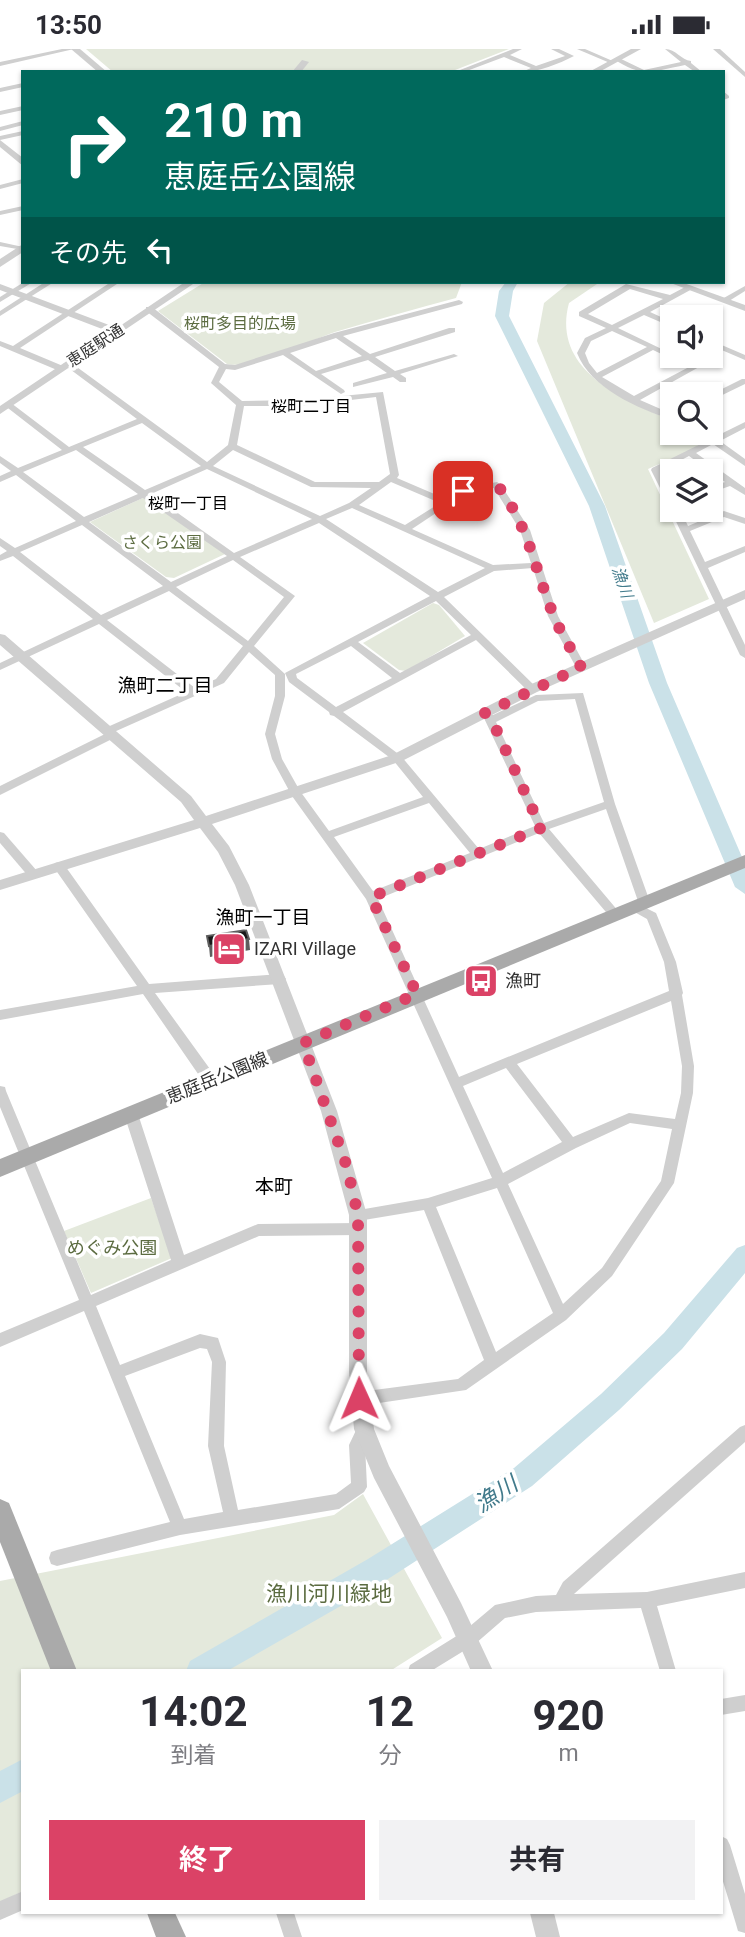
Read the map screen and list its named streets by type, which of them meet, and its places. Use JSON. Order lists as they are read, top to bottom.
{
  "streets": {
    "main road": ["恵庭岳公園線"],
    "street": ["恵庭駅通"]
  },
  "districts": [
    "桜町二丁目",
    "桜町一丁目",
    "漁町二丁目",
    "漁町一丁目",
    "本町"
  ],
  "water": ["漁川"],
  "parks": [
    "桜町多目的広場",
    "さくら公園",
    "めぐみ公園",
    "漁川河川緑地"
  ],
  "places": {
    "hotel": ["IZARI Village"],
    "bus stop": ["漁町"]
  },
  "page": {
    "status": "13:50",
    "turn": ["210 m", "恵庭岳公園線"],
    "then": "その先",
    "eta": [
      "14:02",
      "到着",
      "12",
      "分",
      "920",
      "m"
    ],
    "buttons": ["終了", "共有"]
  }
}
